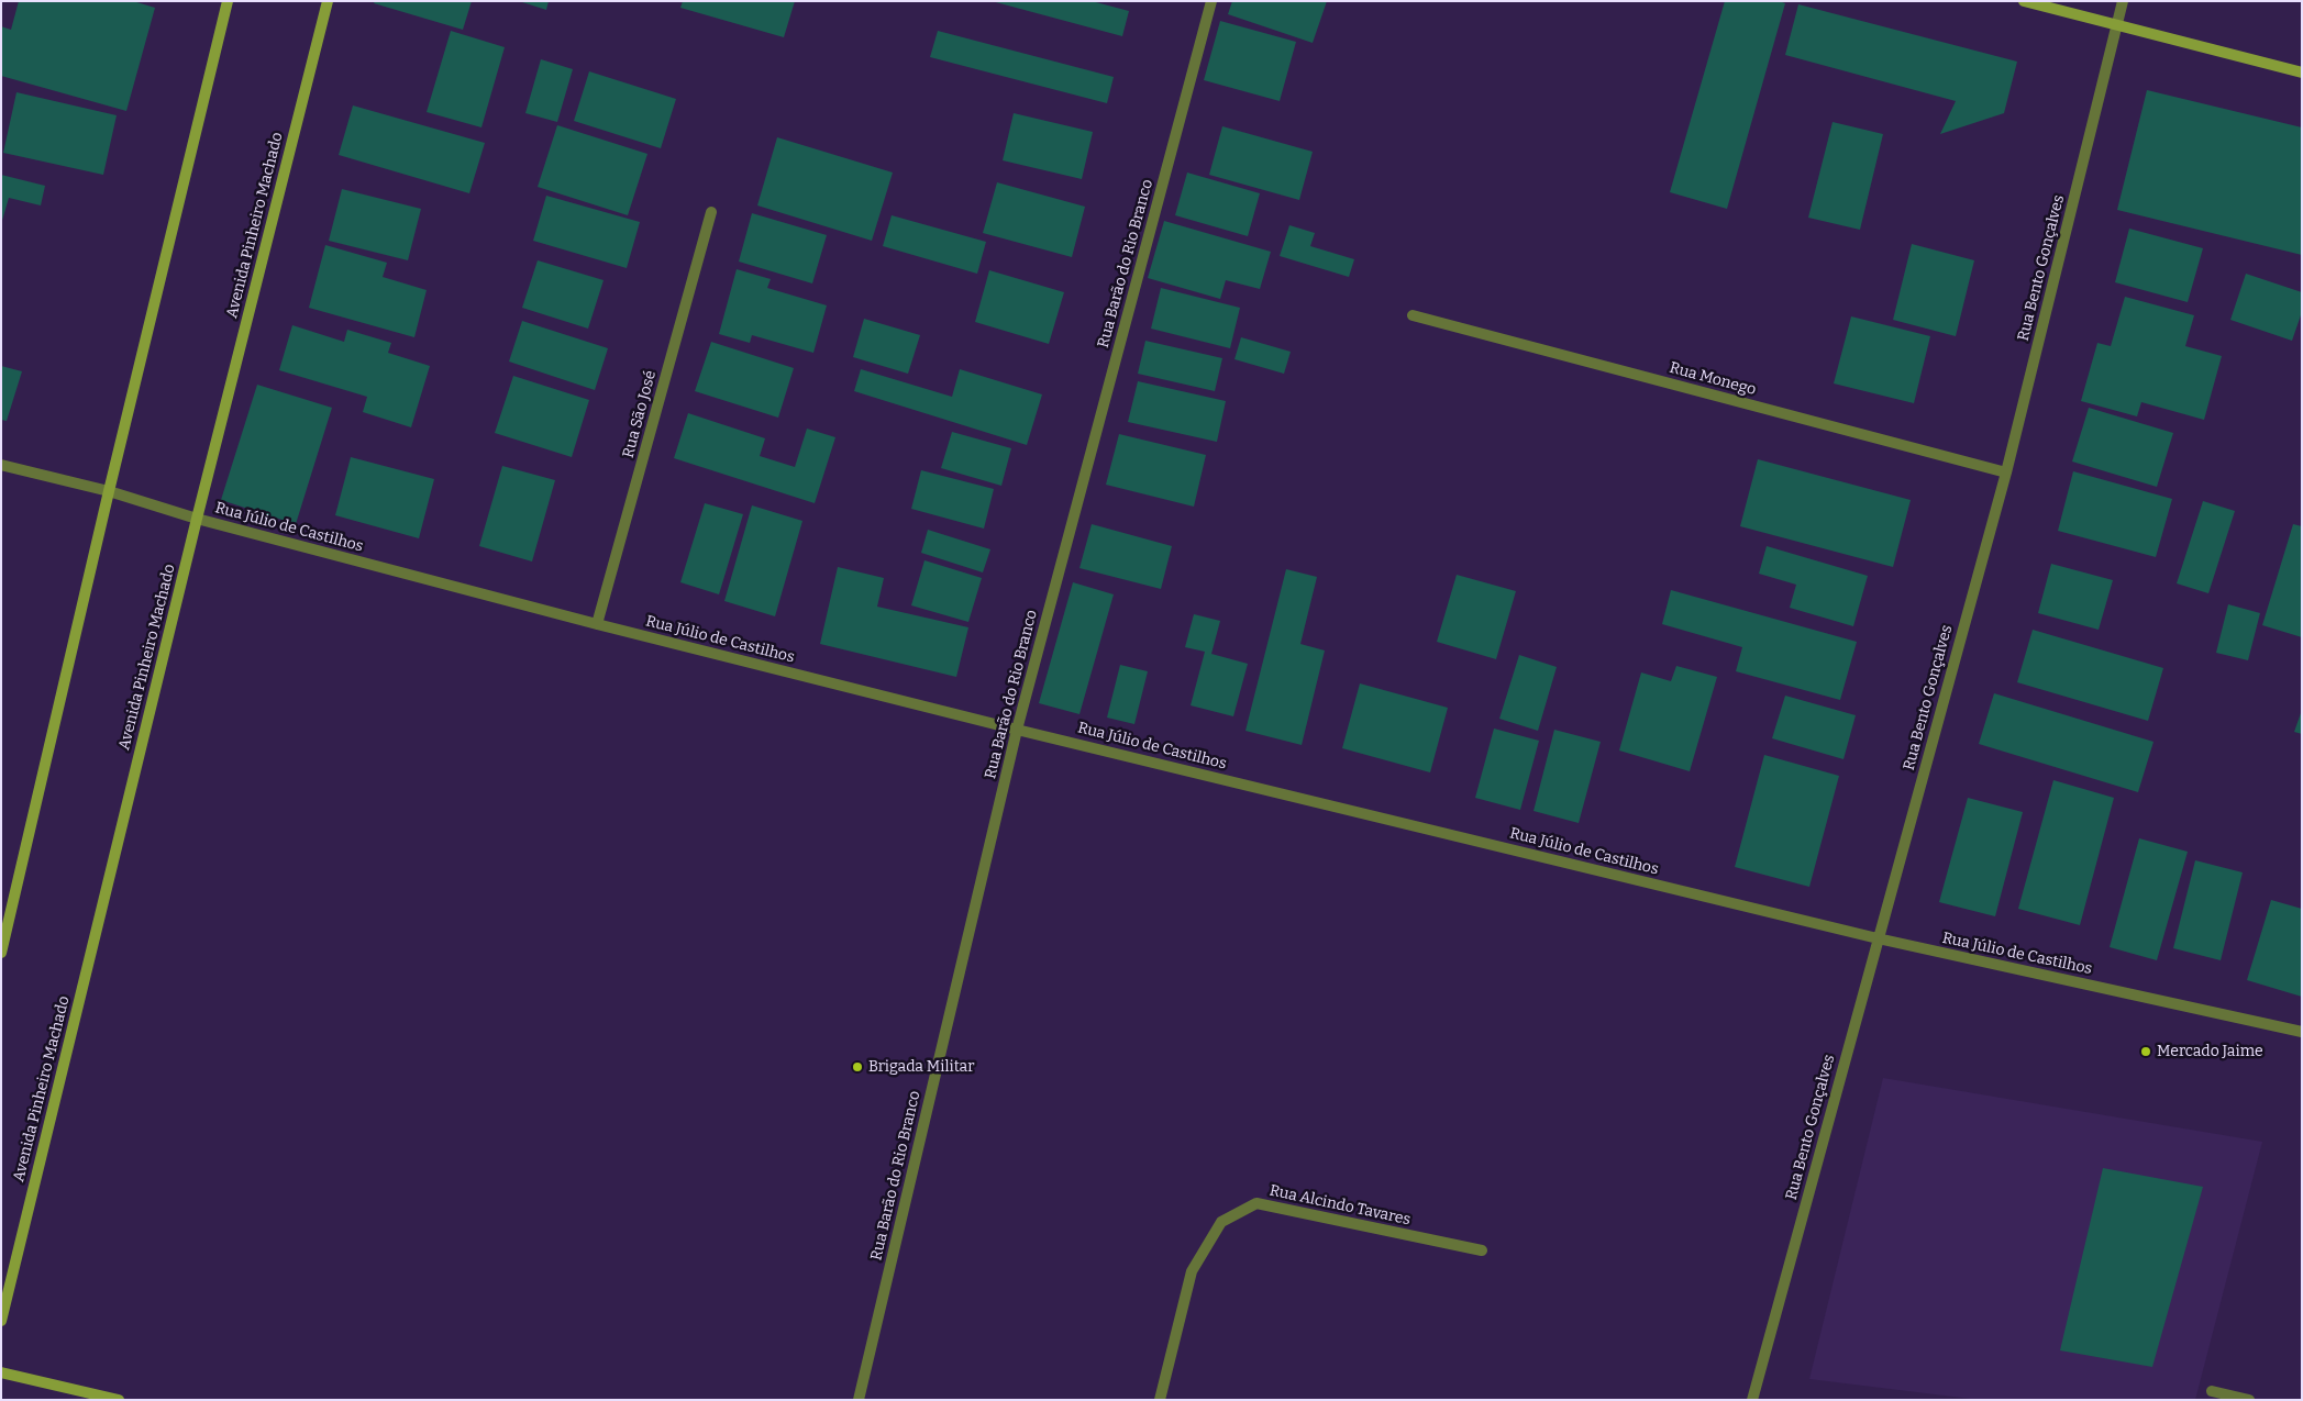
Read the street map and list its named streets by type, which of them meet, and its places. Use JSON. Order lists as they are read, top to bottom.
{
  "streets": {
    "street": [
      "Avenida Pinheiro Machado",
      "Rua Barão do Rio Branco",
      "Rua Bento Gonçalves",
      "Rua Monego",
      "Rua São José",
      "Rua Júlio de Castilhos",
      "Rua Alcindo Tavares"
    ]
  },
  "crossings": [
    ["Avenida Pinheiro Machado", "Rua Júlio de Castilhos"],
    ["Rua Barão do Rio Branco", "Rua Júlio de Castilhos"],
    ["Rua Bento Gonçalves", "Rua Monego"],
    ["Rua Bento Gonçalves", "Rua Júlio de Castilhos"],
    ["Rua São José", "Rua Júlio de Castilhos"]
  ],
  "places": ["Mercado Jaime", "Brigada Militar"]
}
